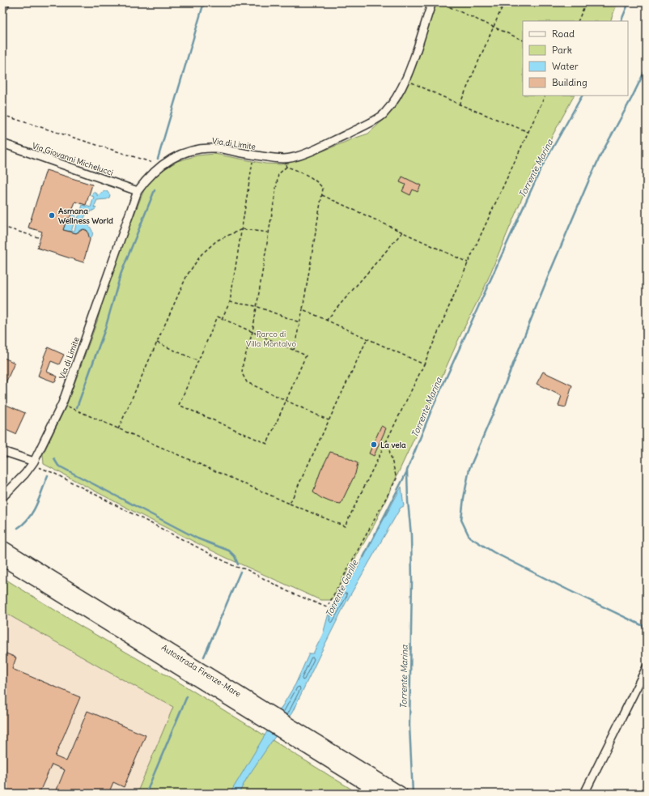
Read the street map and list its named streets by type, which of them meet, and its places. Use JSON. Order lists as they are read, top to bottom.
{
  "streets": {
    "highway": ["Autostrada Firenze-Mare"],
    "street": ["Via di Limite", "Via Giovanni Michelucci"]
  },
  "crossings": [
    ["Via di Limite", "Via Giovanni Michelucci"]
  ],
  "water": ["Torrente Marina", "Torrente Garille"],
  "parks": ["Parco di Villa Montalvo"],
  "places": ["Asmana Wellness World", "La vela"],
  "legend": [
    "Road",
    "Park",
    "Water",
    "Building"
  ]
}
